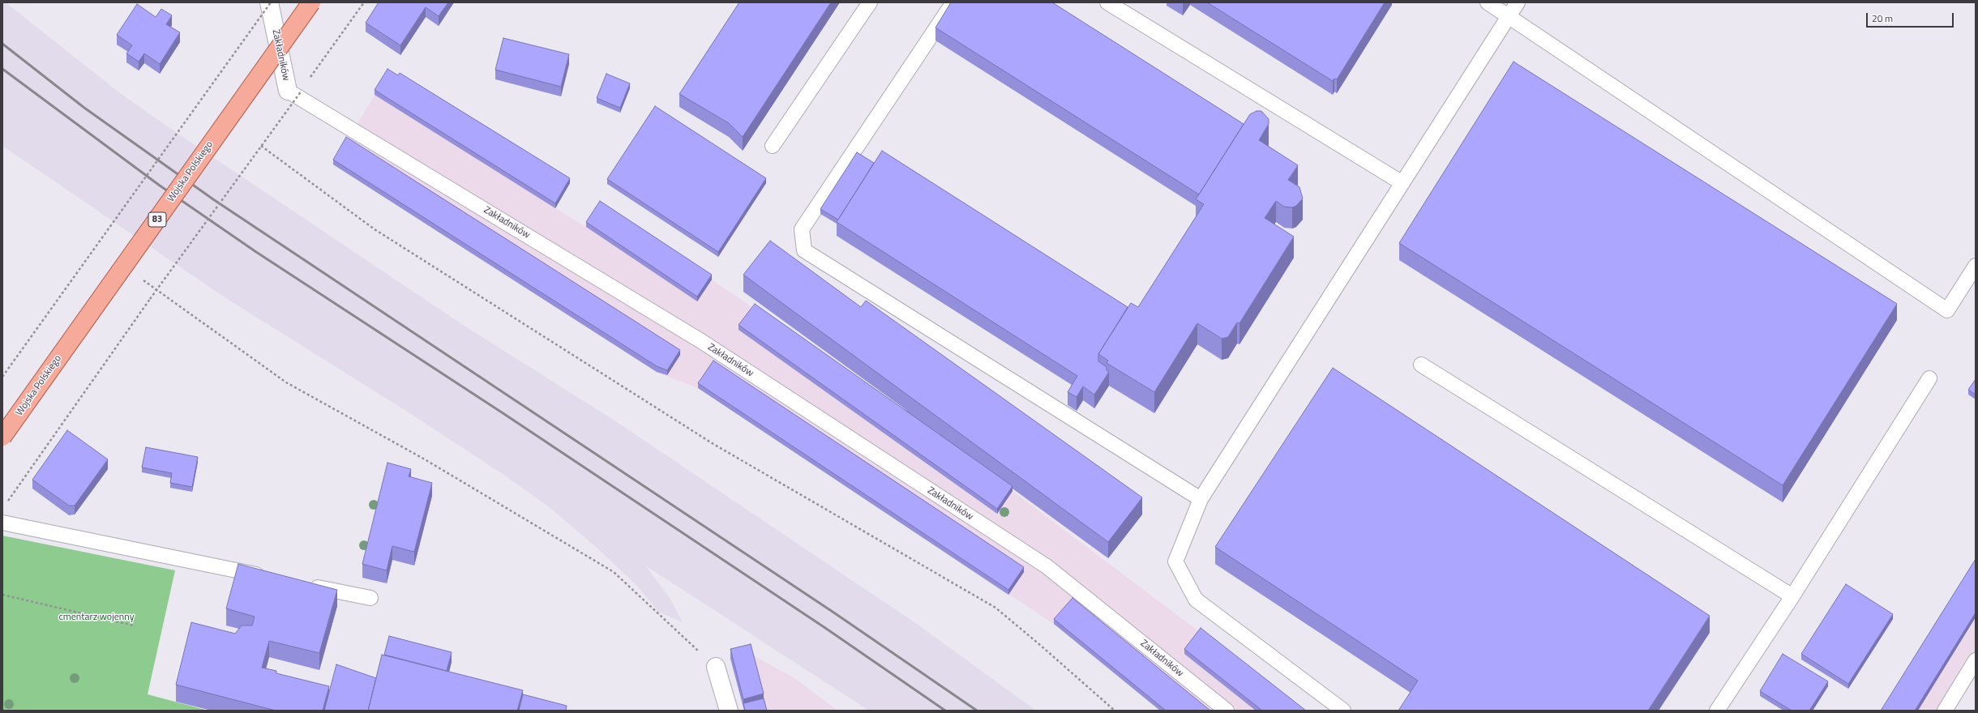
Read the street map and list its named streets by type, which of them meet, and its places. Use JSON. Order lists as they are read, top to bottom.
{
  "streets": {
    "main road": ["Wojska Polskiego", "83"],
    "street": ["Zakładników"]
  },
  "parks": ["cmentarz wojenny"],
  "scale_bar": "20 m"
}
